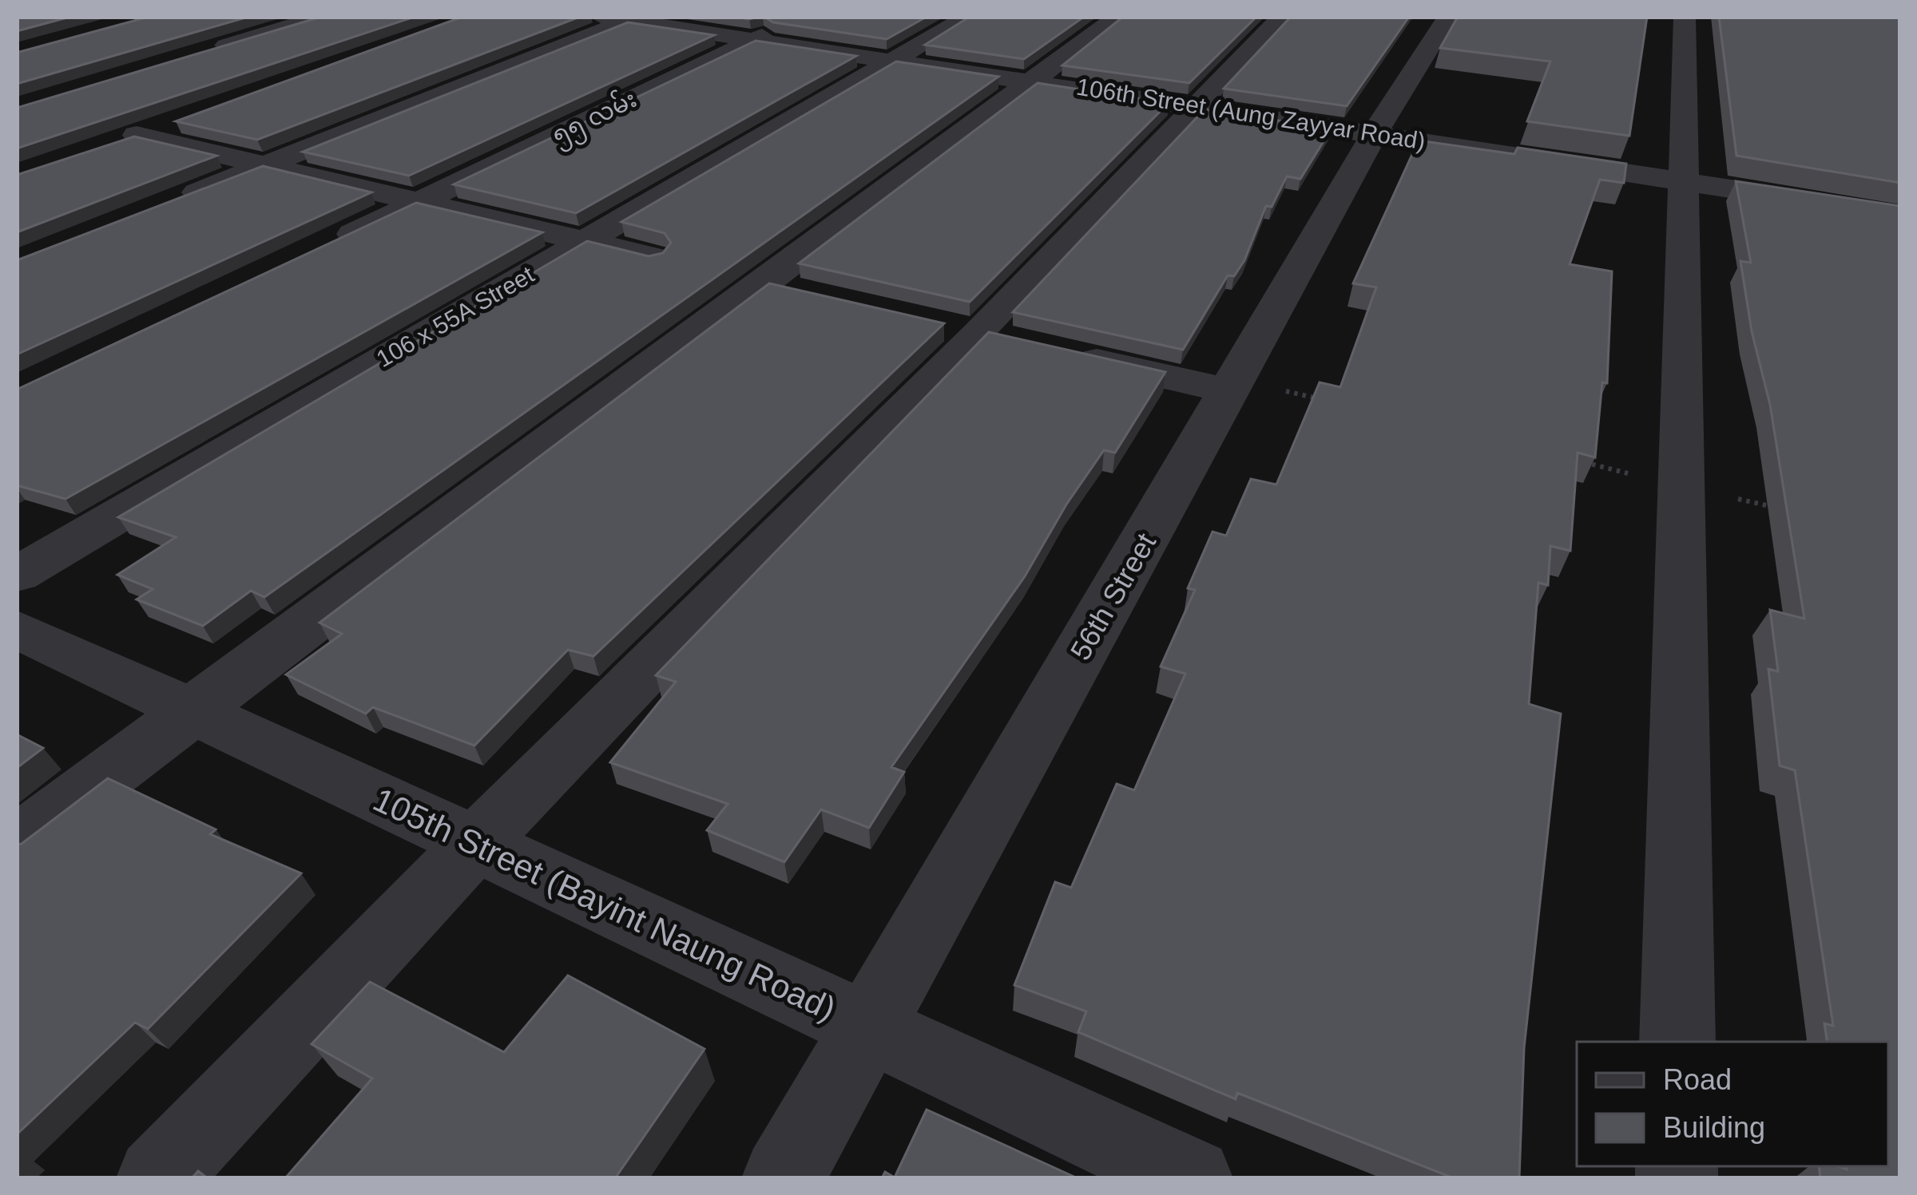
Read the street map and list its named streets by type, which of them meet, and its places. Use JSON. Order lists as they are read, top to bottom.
{
  "streets": {
    "street": [
      "106th Street (Aung Zayyar Road)",
      "၅၅ လမ်း",
      "106 x 55A Street",
      "56th Street",
      "105th Street (Bayint Naung Road)"
    ]
  },
  "crossings": [
    ["106th Street (Aung Zayyar Road)", "၅၅ လမ်း"],
    ["106th Street (Aung Zayyar Road)", "106 x 55A Street"],
    ["106th Street (Aung Zayyar Road)", "56th Street"],
    ["56th Street", "105th Street (Bayint Naung Road)"]
  ],
  "legend": ["Road", "Building"]
}
